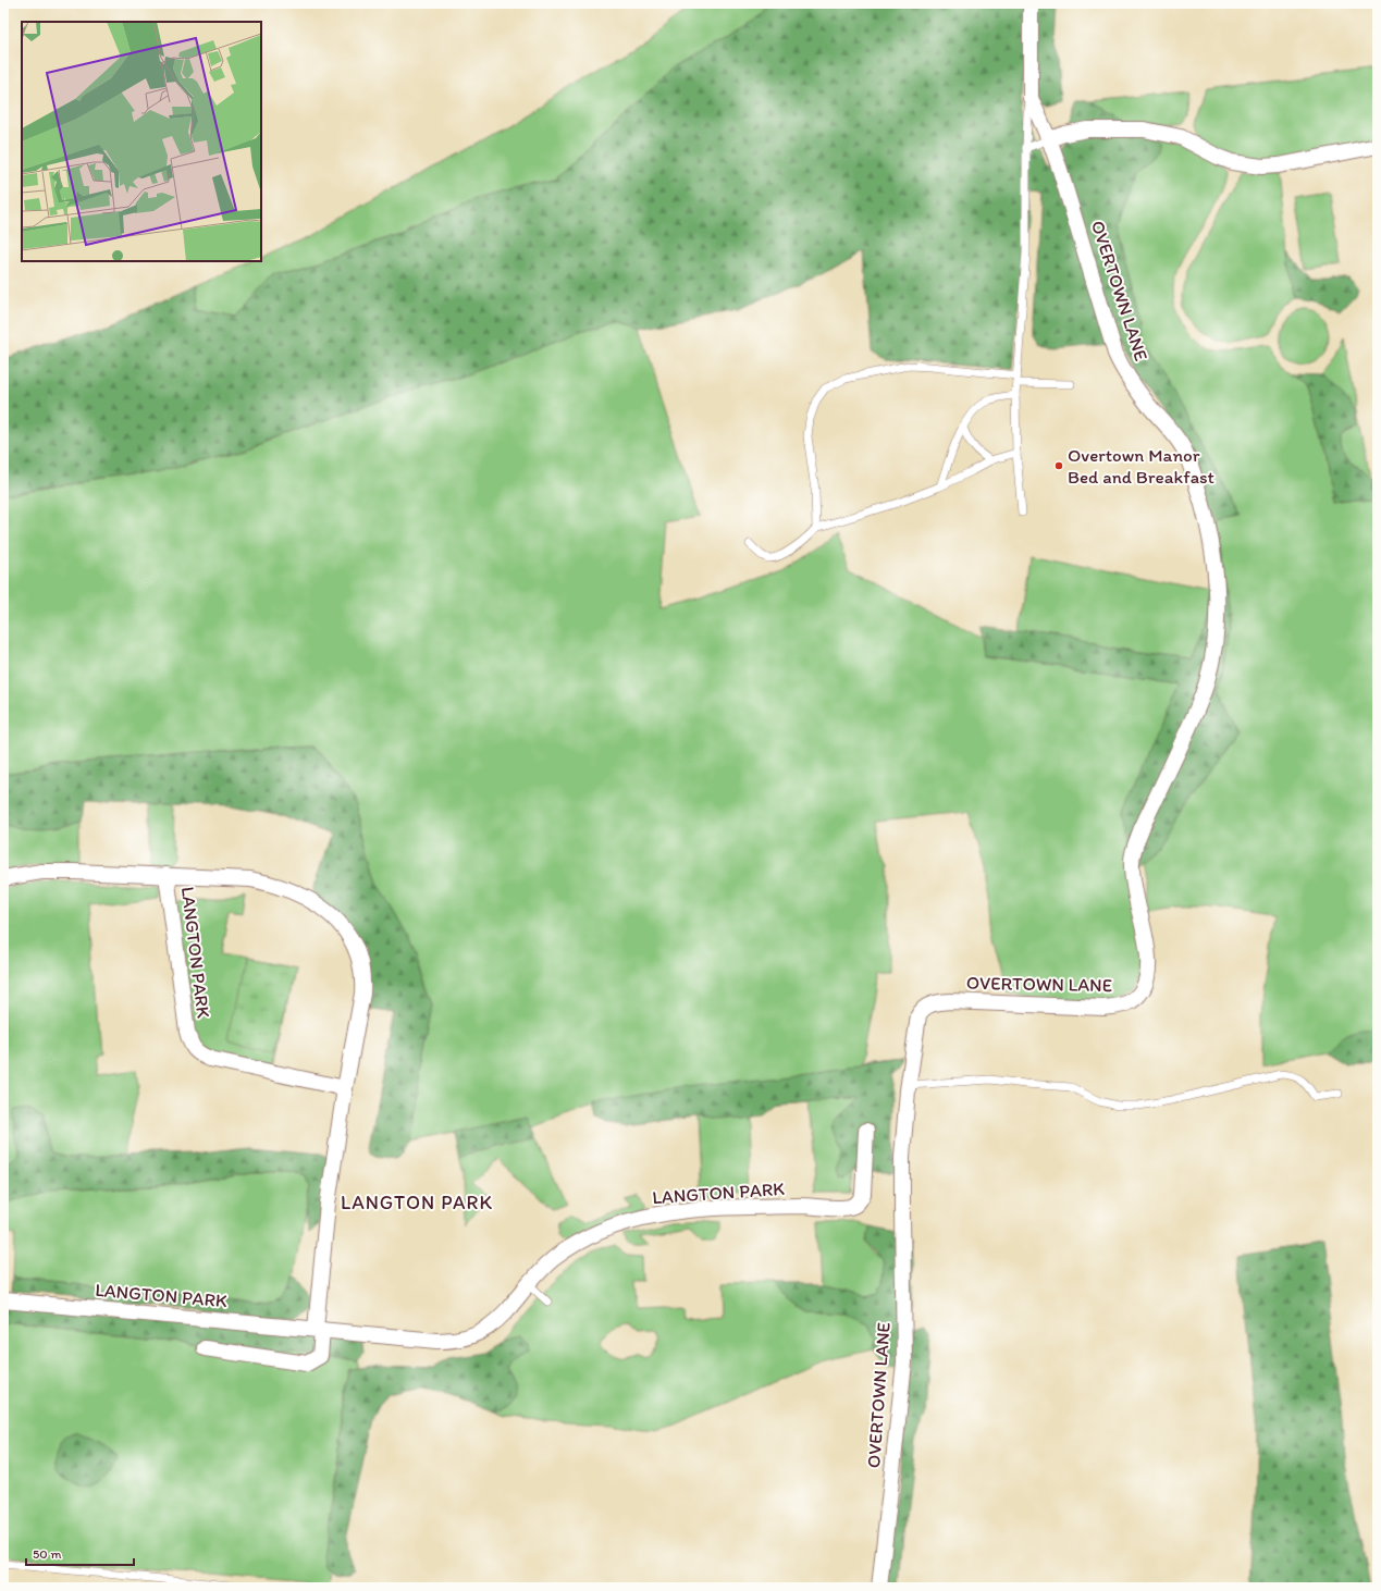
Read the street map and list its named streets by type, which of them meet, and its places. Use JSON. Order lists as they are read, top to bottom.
{
  "streets": {
    "street": ["OVERTOWN LANE", "LANGTON PARK"]
  },
  "districts": ["LANGTON PARK"],
  "places": ["Overtown Manor Bed and Breakfast"],
  "scale_bar": "50 m"
}
